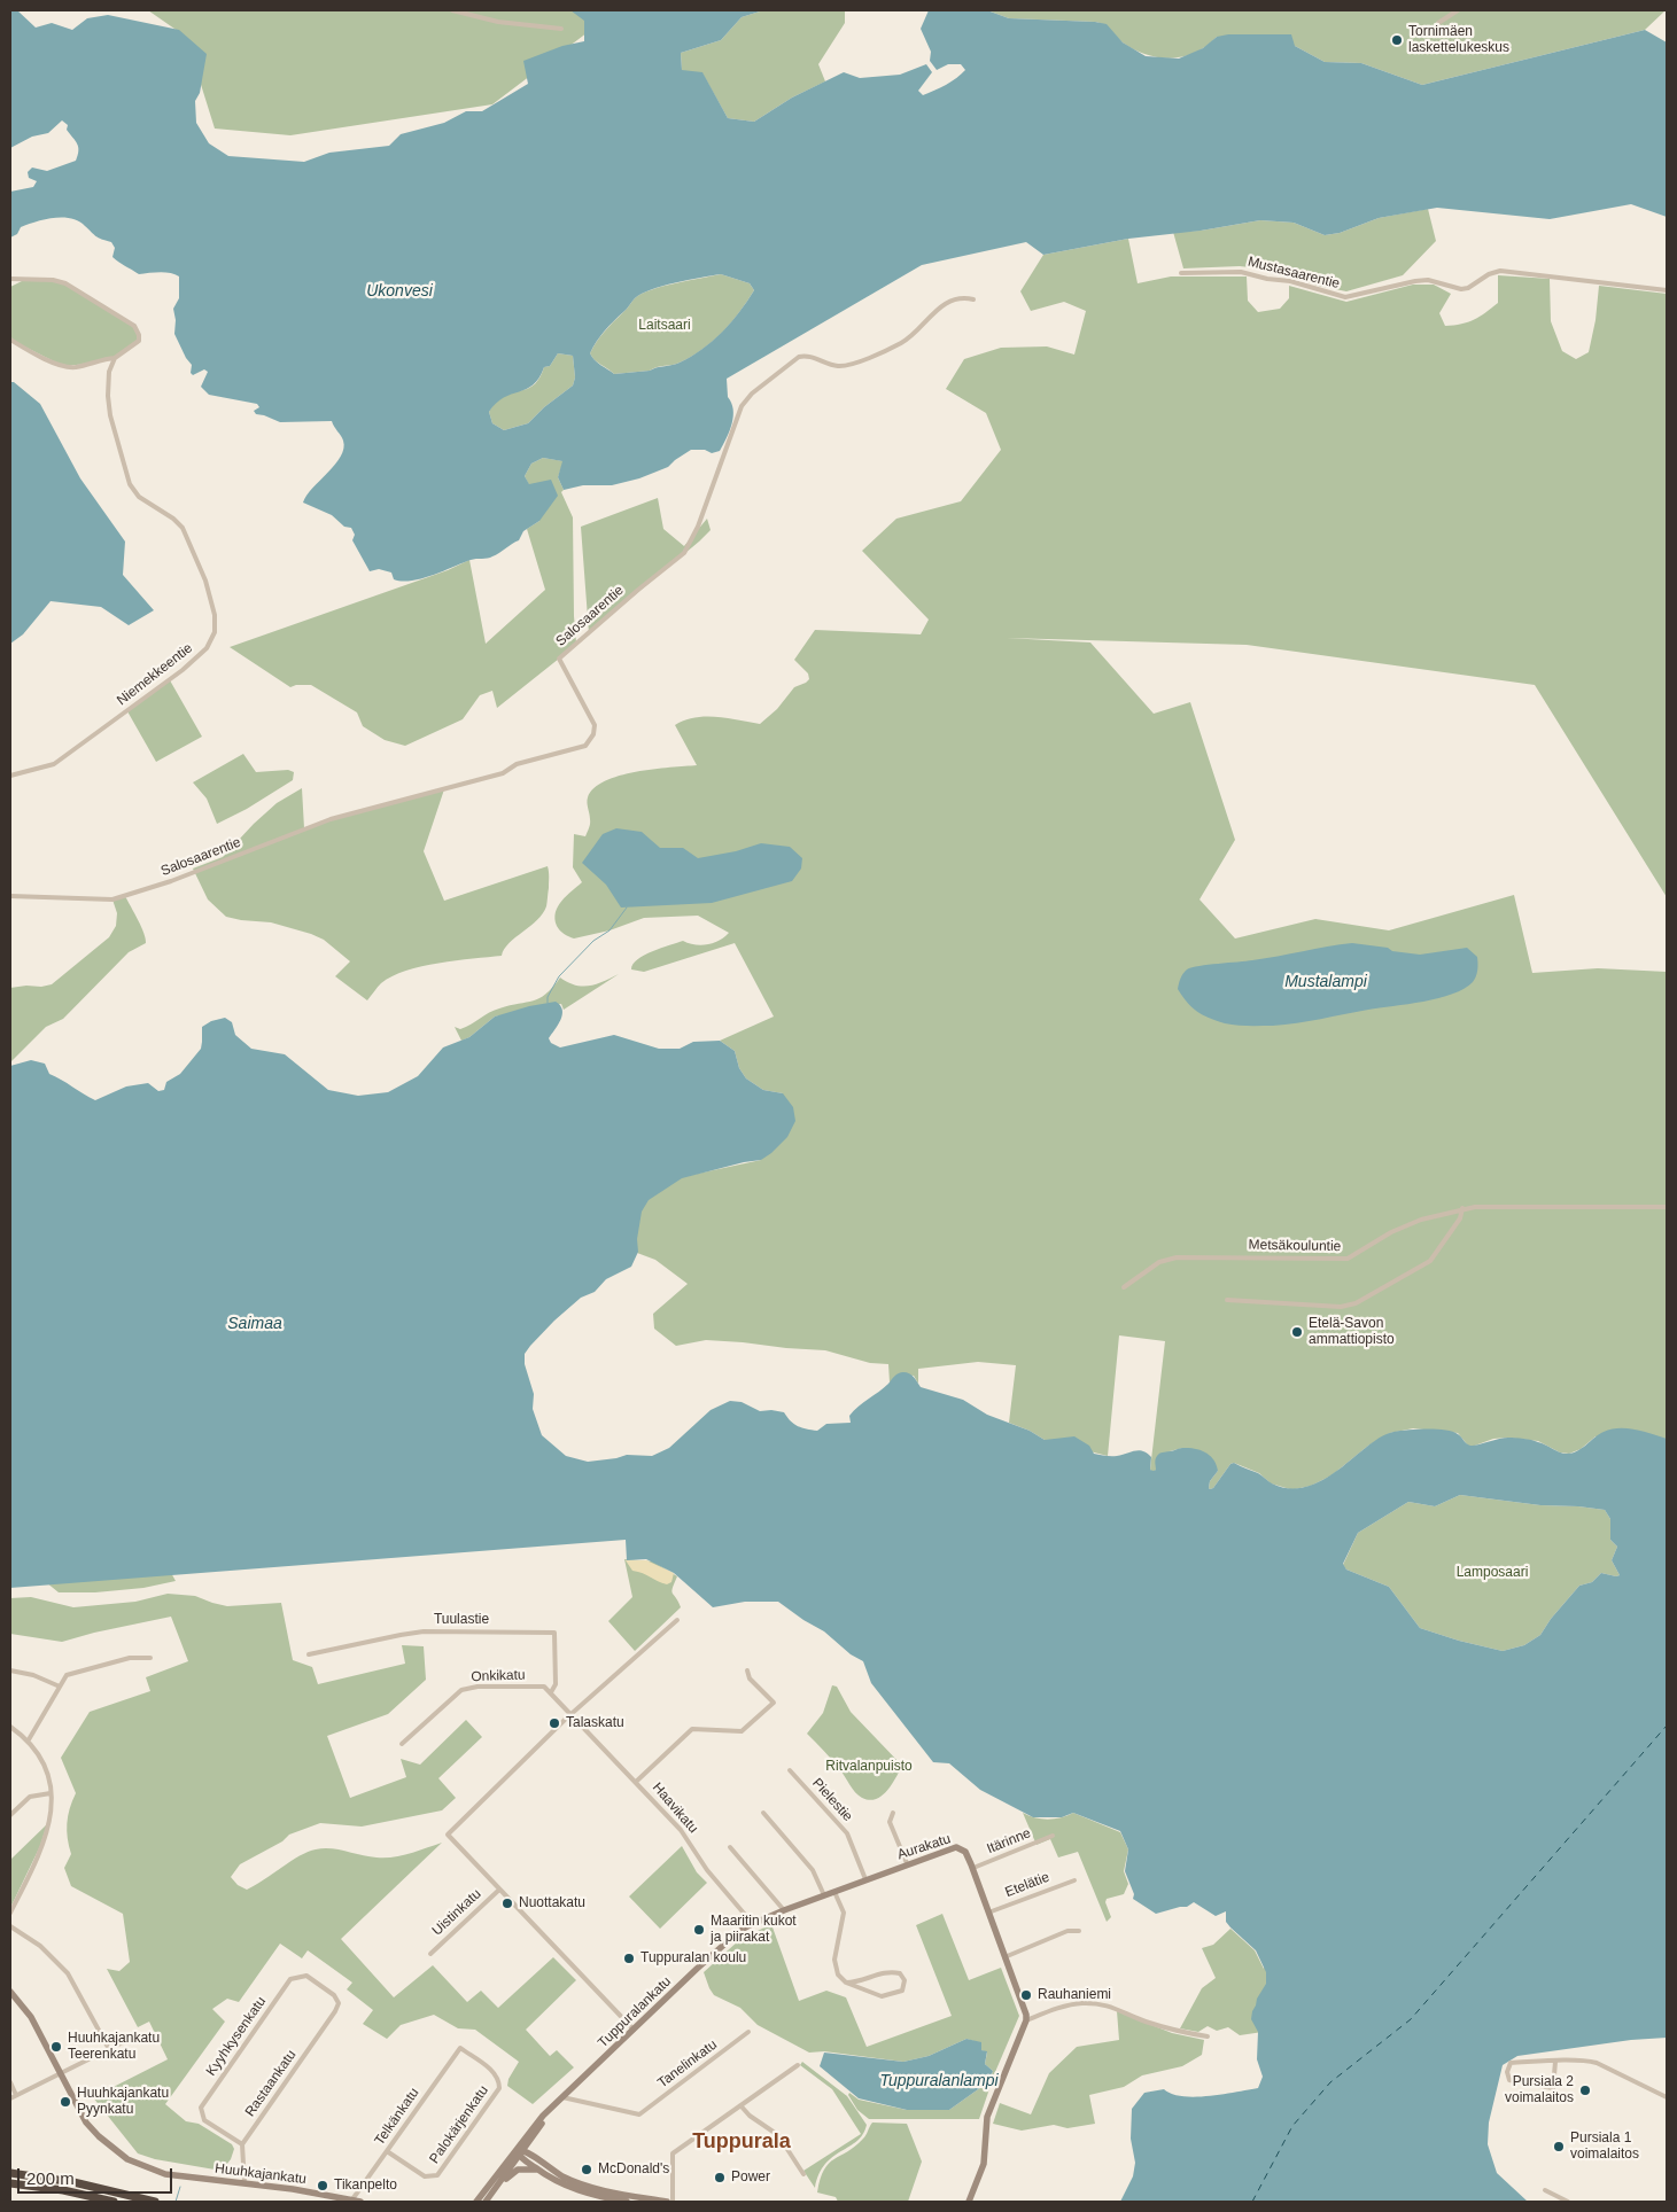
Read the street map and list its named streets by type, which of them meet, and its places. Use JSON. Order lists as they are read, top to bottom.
{
  "streets": {
    "street": [
      "Mustasaarentie",
      "Salosaarentie",
      "Niemekkeentie",
      "Metsäkouluntie",
      "Tuulastie",
      "Onkikatu",
      "Pielestie",
      "Haavikatu",
      "Itärinne",
      "Aurakatu",
      "Etelätie",
      "Uistinkatu",
      "Tuppuralankatu",
      "Kyyhkysenkatu",
      "Tanelinkatu",
      "Rastaankatu",
      "Telkänkatu",
      "Palokärjenkatu",
      "Huuhkajankatu"
    ]
  },
  "crossings": [
    ["Tuulastie", "Onkikatu"],
    ["Pielestie", "Aurakatu"],
    ["Haavikatu", "Aurakatu"],
    ["Haavikatu", "Tuppuralankatu"],
    ["Itärinne", "Aurakatu"],
    ["Aurakatu", "Etelätie"],
    ["Aurakatu", "Tuppuralankatu"],
    ["Tuppuralankatu", "Tanelinkatu"],
    ["Kyyhkysenkatu", "Rastaankatu"],
    ["Telkänkatu", "Palokärjenkatu"],
    ["Telkänkatu", "Huuhkajankatu"]
  ],
  "districts": ["Tuppurala"],
  "water": [
    "Ukonvesi",
    "Mustalampi",
    "Saimaa",
    "Tuppuralanlampi"
  ],
  "parks": ["Laitsaari", "Lamposaari", "Ritvalanpuisto"],
  "places": [
    "Tornimäen laskettelukeskus",
    "Etelä-Savon ammattiopisto",
    "Talaskatu",
    "Nuottakatu",
    "Maaritin kukot ja piirakat",
    "Tuppuralan koulu",
    "Rauhaniemi",
    "Huuhkajankatu Teerenkatu",
    "Pursiala 2 voimalaitos",
    "Huuhkajankatu Pyynkatu",
    "Pursiala 1 voimalaitos",
    "McDonald's",
    "Power",
    "Tikanpelto"
  ],
  "scale_bar": "200 m"
}
